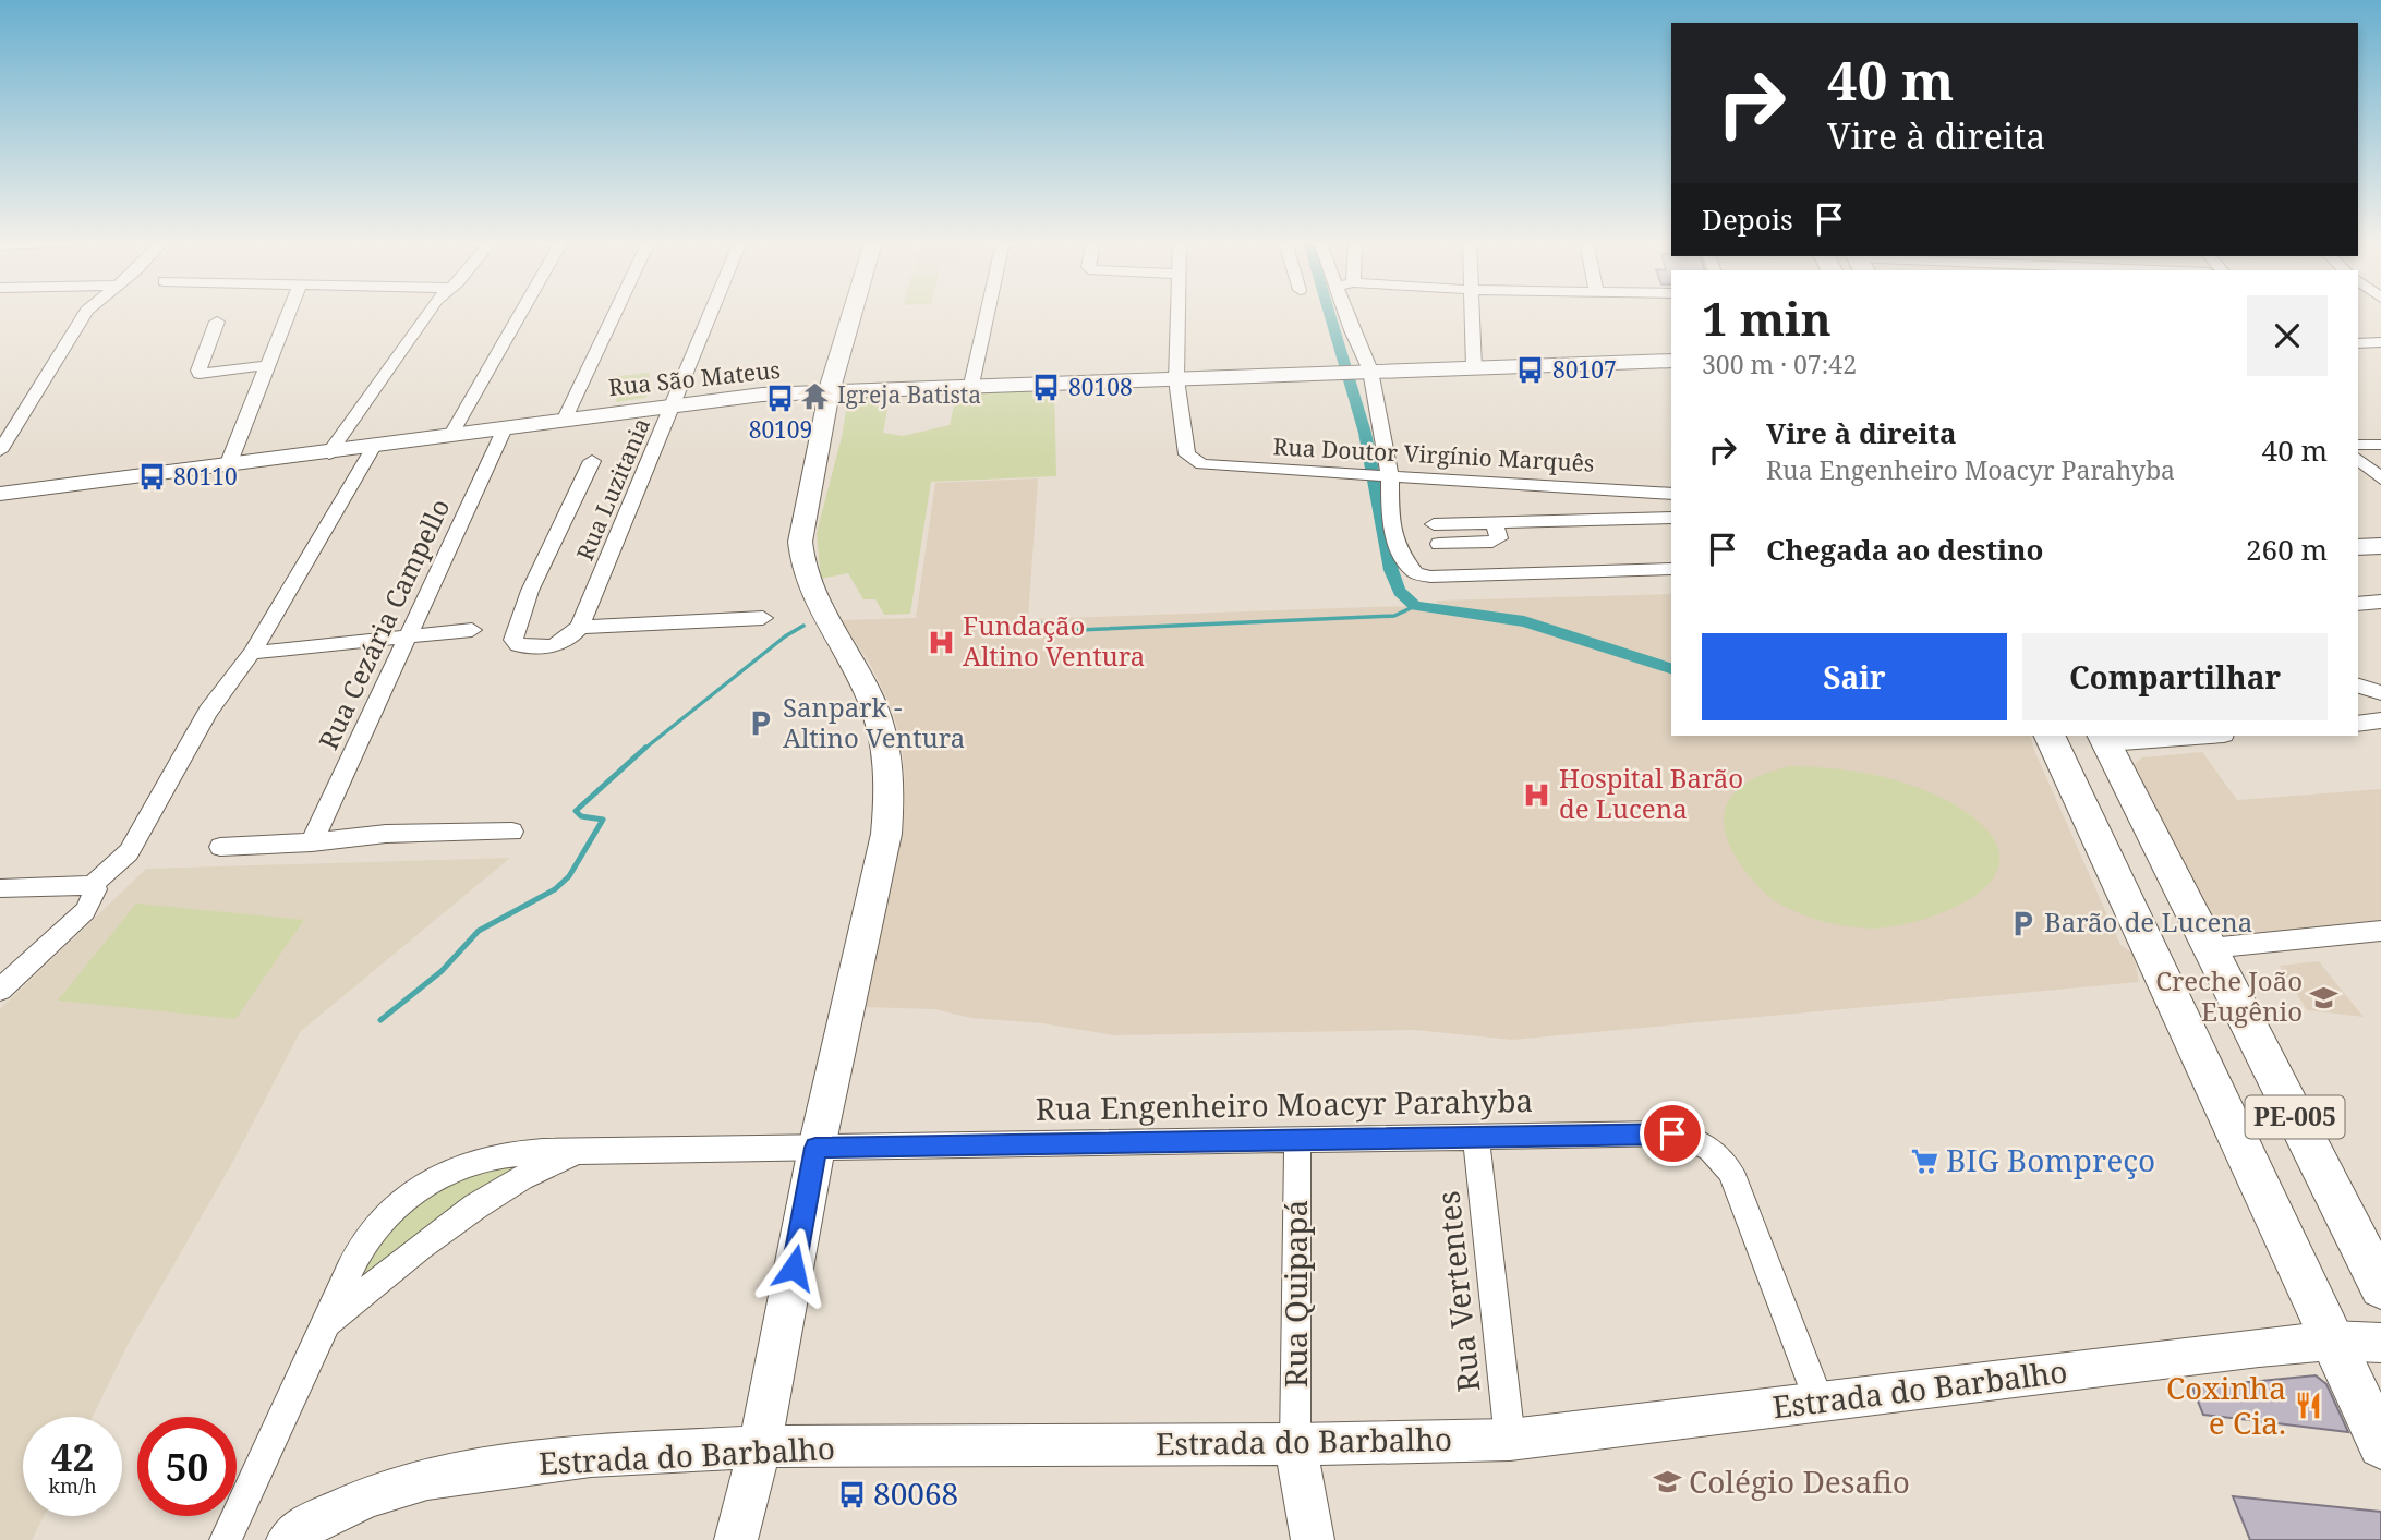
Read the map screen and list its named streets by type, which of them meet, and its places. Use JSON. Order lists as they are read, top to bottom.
{
  "streets": {
    "main road": [
      "Rua São Mateus",
      "PE-005",
      "Rua Quipapá",
      "Estrada do Barbalho"
    ],
    "street": [
      "Rua Doutor Virgínio Marquês",
      "Rua Luzitania",
      "Rua Cezária Campello",
      "Rua Engenheiro Moacyr Parahyba",
      "Rua Vertentes"
    ]
  },
  "crossings": [
    ["Rua São Mateus", "Rua Luzitania"],
    ["Rua São Mateus", "Rua Cezária Campello"],
    ["Rua Engenheiro Moacyr Parahyba", "Rua Vertentes"],
    ["Rua Engenheiro Moacyr Parahyba", "Rua Quipapá"],
    ["Rua Engenheiro Moacyr Parahyba", "Estrada do Barbalho"],
    ["PE-005", "Estrada do Barbalho"],
    ["Rua Vertentes", "Estrada do Barbalho"],
    ["Rua Quipapá", "Estrada do Barbalho"]
  ],
  "places": {
    "bus stop": [
      "80107",
      "80108",
      "80109",
      "80110",
      "80068"
    ],
    "temple": ["Igreja Batista"],
    "hospital": ["Fundação Altino Ventura", "Hospital Barão de Lucena"],
    "parking": ["Sanpark - Altino Ventura", "Barão de Lucena"],
    "school or university": ["Creche João Eugênio", "Colégio Desafio"],
    "supermarket": ["BIG Bompreço"],
    "restaurant": ["Coxinha e Cia."]
  },
  "page": {
    "turn": ["40 m", "Vire à direita"],
    "then": "Depois",
    "heading": ["1 min", "300 m · 07:42"],
    "list": [
      {
        "name": "Vire à direita",
        "note": "Rua Engenheiro Moacyr Parahyba",
        "value": "40 m"
      },
      {
        "name": "Chegada ao destino",
        "value": "260 m"
      }
    ],
    "buttons": ["Sair", "Compartilhar"],
    "speed": "42 km/h",
    "limit": "50"
  }
}
